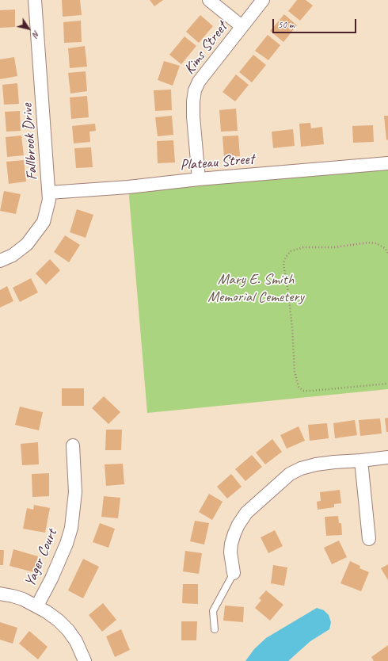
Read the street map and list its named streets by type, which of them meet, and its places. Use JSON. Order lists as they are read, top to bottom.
{
  "streets": {
    "street": [
      "Kims Street",
      "Fallbrook Drive",
      "Plateau Street",
      "Yager Court"
    ]
  },
  "crossings": [
    ["Kims Street", "Plateau Street"],
    ["Fallbrook Drive", "Plateau Street"]
  ],
  "parks": ["Mary E. Smith Memorial Cemetery"],
  "scale_bar": "50 m",
  "north": "bottom right"
}
